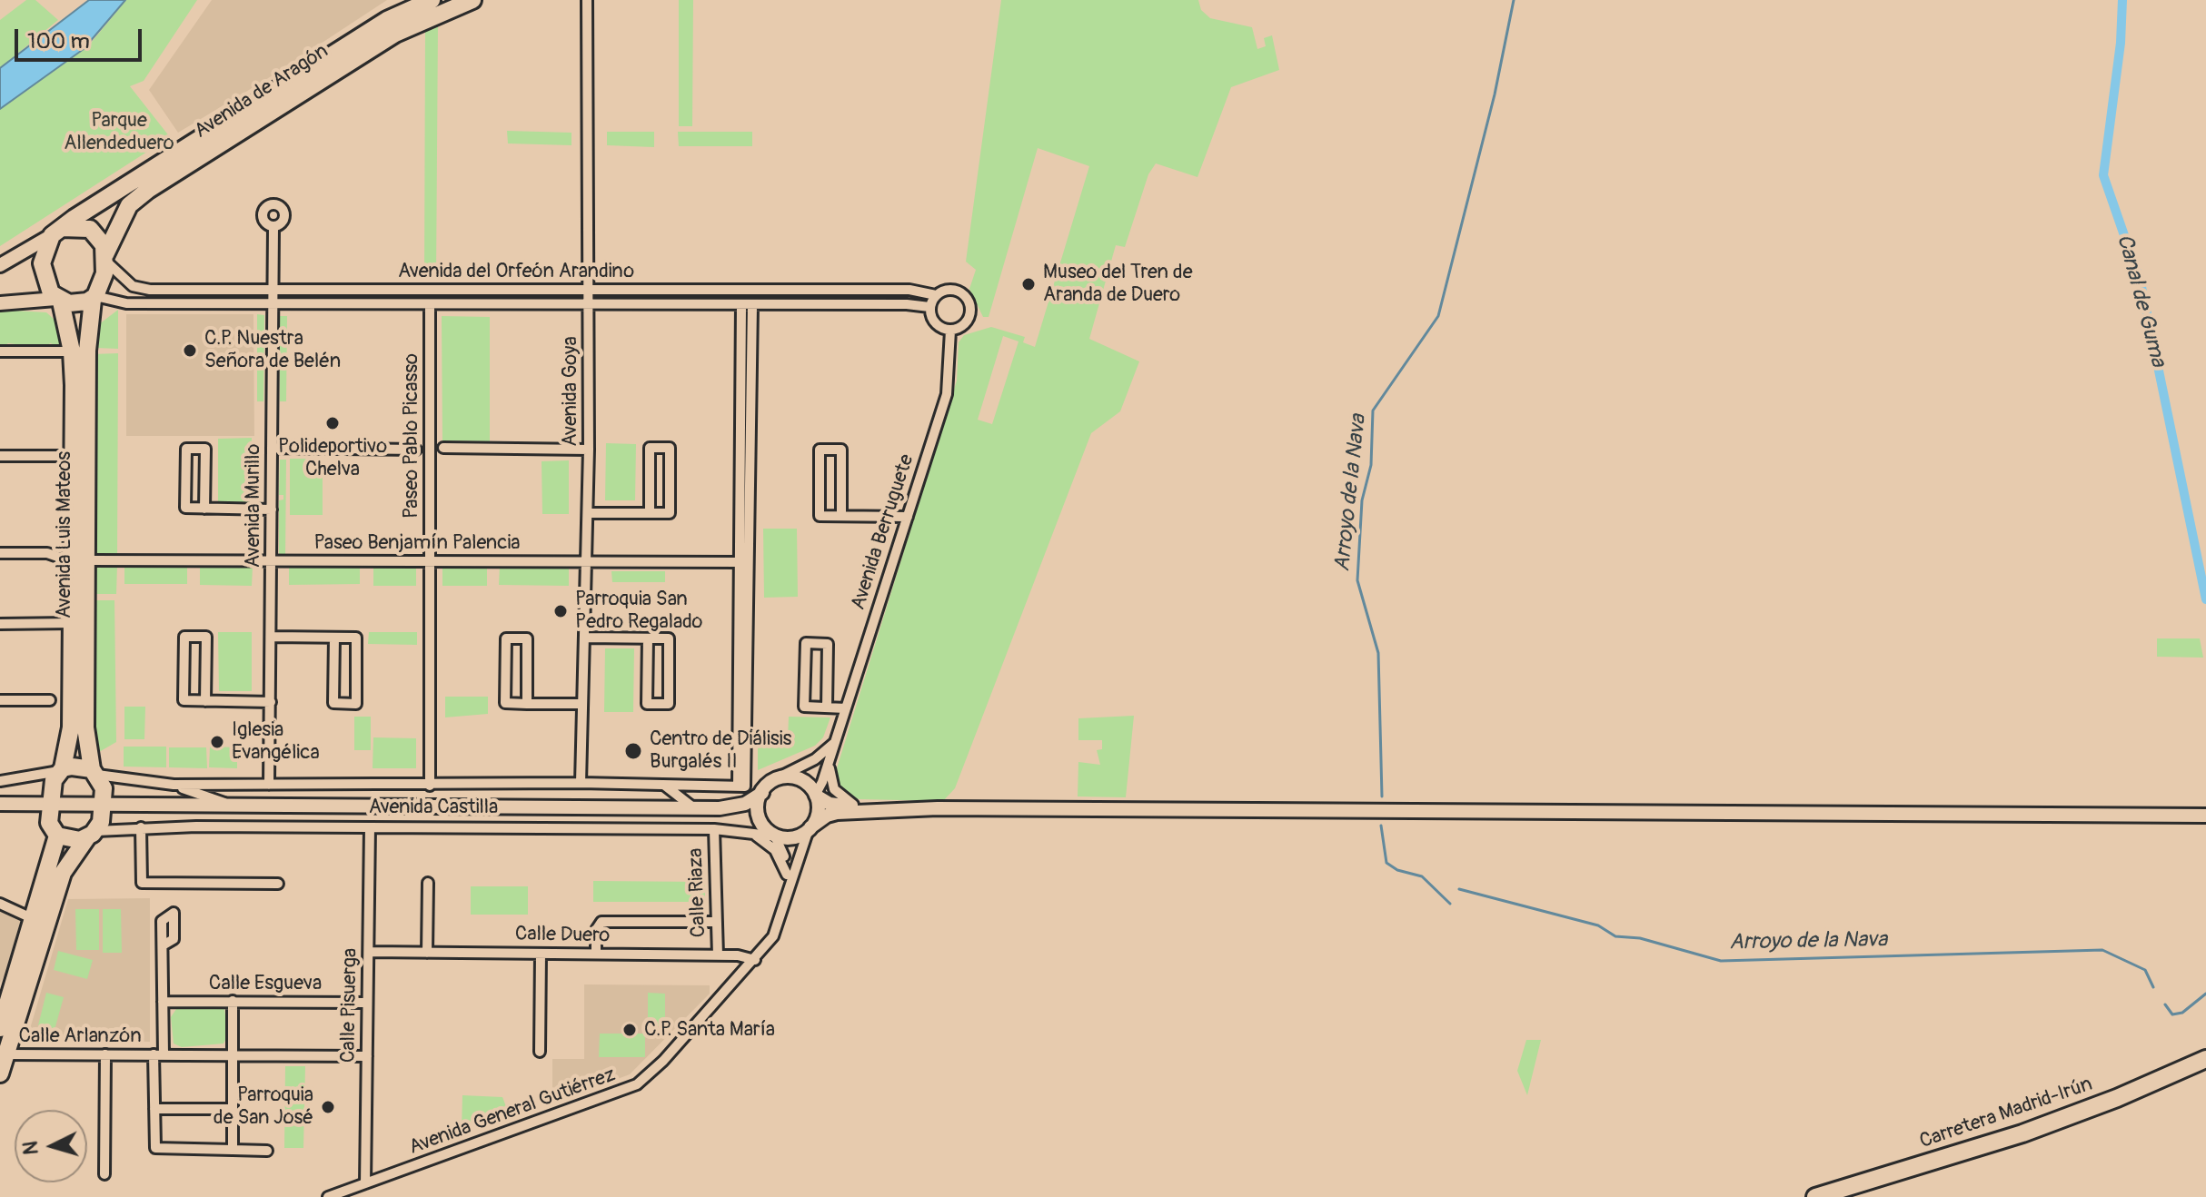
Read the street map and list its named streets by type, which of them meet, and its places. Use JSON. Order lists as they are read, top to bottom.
{
  "streets": {
    "highway": ["Avenida de Aragón", "Avenida Luis Mateos", "Carretera Madrid-Irún"],
    "street": [
      "Avenida del Orfeón Arandino",
      "Avenida Goya",
      "Paseo Pablo Picasso",
      "Avenida Murillo",
      "Avenida Berruguete",
      "Paseo Benjamín Palencia",
      "Avenida Castilla",
      "Calle Riaza",
      "Calle Duero",
      "Calle Esgueva",
      "Calle Pisuerga",
      "Calle Arlanzón",
      "Avenida General Gutiérrez"
    ]
  },
  "crossings": [
    ["Avenida de Aragón", "Avenida del Orfeón Arandino"],
    ["Avenida de Aragón", "Avenida Luis Mateos"],
    ["Avenida del Orfeón Arandino", "Avenida Goya"],
    ["Avenida del Orfeón Arandino", "Paseo Pablo Picasso"],
    ["Avenida del Orfeón Arandino", "Avenida Murillo"],
    ["Avenida del Orfeón Arandino", "Avenida Berruguete"],
    ["Avenida del Orfeón Arandino", "Avenida Luis Mateos"],
    ["Avenida Goya", "Paseo Benjamín Palencia"],
    ["Avenida Goya", "Avenida Castilla"],
    ["Paseo Pablo Picasso", "Paseo Benjamín Palencia"],
    ["Paseo Pablo Picasso", "Avenida Castilla"],
    ["Avenida Murillo", "Paseo Benjamín Palencia"],
    ["Avenida Murillo", "Avenida Castilla"],
    ["Avenida Berruguete", "Avenida Castilla"],
    ["Avenida Berruguete", "Avenida General Gutiérrez"],
    ["Avenida Luis Mateos", "Avenida Castilla"],
    ["Paseo Benjamín Palencia", "Avenida Castilla"],
    ["Avenida Castilla", "Calle Riaza"],
    ["Avenida Castilla", "Calle Pisuerga"],
    ["Avenida Castilla", "Avenida General Gutiérrez"],
    ["Calle Riaza", "Calle Duero"],
    ["Calle Duero", "Calle Pisuerga"],
    ["Calle Duero", "Avenida General Gutiérrez"],
    ["Calle Esgueva", "Calle Pisuerga"],
    ["Calle Pisuerga", "Calle Arlanzón"],
    ["Calle Pisuerga", "Avenida General Gutiérrez"]
  ],
  "water": ["Canal de Guma", "Arroyo de la Nava"],
  "parks": ["Parque Allendeduero"],
  "places": [
    "Museo del Tren de Aranda de Duero",
    "C.P. Nuestra Señora de Belén",
    "Polideportivo Chelva",
    "Parroquia San Pedro Regalado",
    "Iglesia Evangélica",
    "Centro de Diálisis Burgalés II",
    "C.P. Santa María",
    "Parroquia de San José"
  ],
  "scale_bar": "100 m",
  "north": "left"
}
